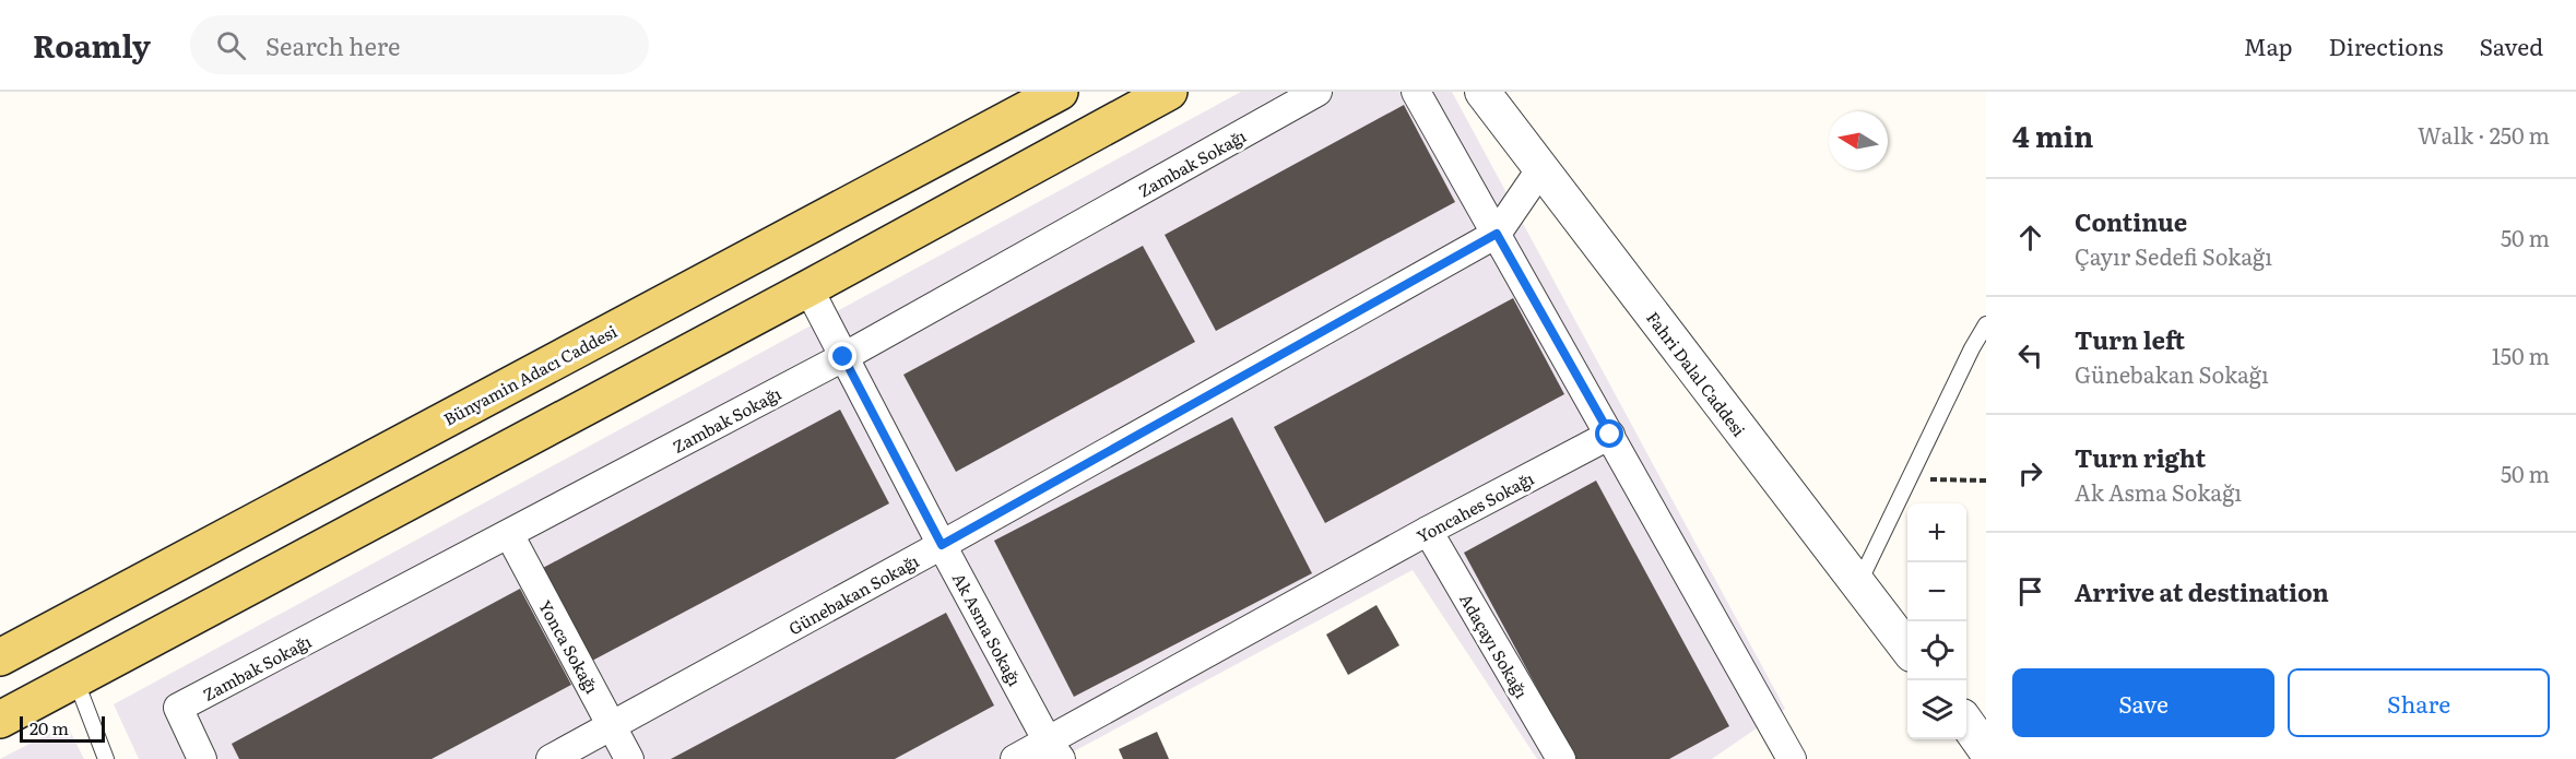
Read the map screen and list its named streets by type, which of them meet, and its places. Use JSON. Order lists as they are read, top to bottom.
{
  "streets": {
    "main road": ["Bünyamin Adacı Caddesi"],
    "street": [
      "Zambak Sokağı",
      "Fahri Dalal Caddesi",
      "Yoncahes Sokağı",
      "Günebakan Sokağı",
      "Ak Asma Sokağı",
      "Adaçayı Sokağı",
      "Yonca Sokağı"
    ]
  },
  "crossings": [
    ["Zambak Sokağı", "Ak Asma Sokağı"],
    ["Zambak Sokağı", "Yonca Sokağı"],
    ["Fahri Dalal Caddesi", "Günebakan Sokağı"],
    ["Yoncahes Sokağı", "Ak Asma Sokağı"],
    ["Yoncahes Sokağı", "Adaçayı Sokağı"],
    ["Günebakan Sokağı", "Ak Asma Sokağı"],
    ["Günebakan Sokağı", "Yonca Sokağı"]
  ],
  "scale_bar": "20 m",
  "north": "left",
  "page": {
    "header": "Roamly",
    "search": "Search here",
    "nav": ["Map", "Directions", "Saved"],
    "heading": ["4 min", "Walk · 250 m"],
    "list": [
      ["Continue", "Çayır Sedefi Sokağı", "50 m"],
      ["Turn left", "Günebakan Sokağı", "150 m"],
      ["Turn right", "Ak Asma Sokağı", "50 m"],
      "Arrive at destination"
    ],
    "map_buttons": ["+", "−"],
    "buttons": ["Save", "Share"],
    "scale": "20 m"
  }
}
